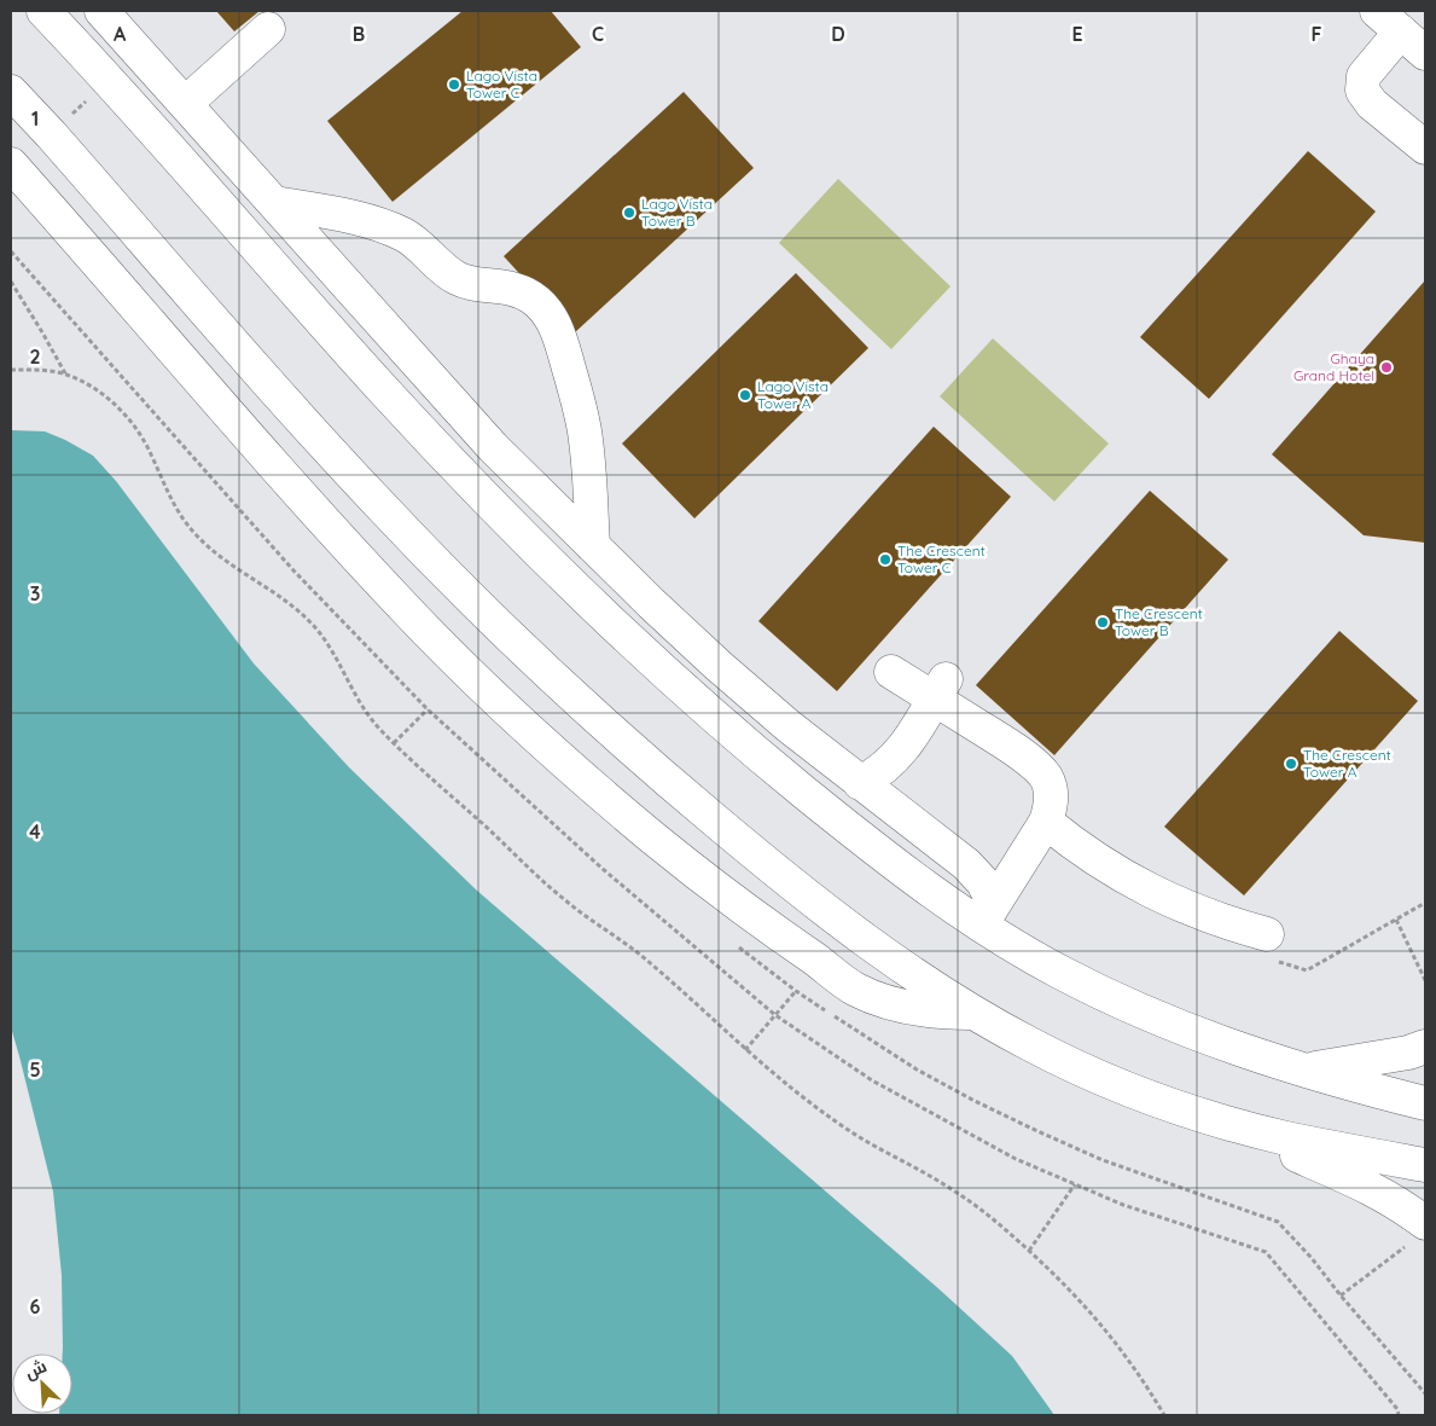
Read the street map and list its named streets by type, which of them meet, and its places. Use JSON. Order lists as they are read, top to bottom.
{
  "places": [
    "Lago Vista Tower C",
    "Lago Vista Tower B",
    "Ghaya Grand Hotel",
    "Lago Vista Tower A",
    "The Crescent Tower C",
    "The Crescent Tower B",
    "The Crescent Tower A"
  ],
  "north": "top left",
  "grid": {
    "columns": [
      "A",
      "B",
      "C",
      "D",
      "E",
      "F"
    ],
    "rows": [
      "1",
      "2",
      "3",
      "4",
      "5",
      "6"
    ]
  }
}
